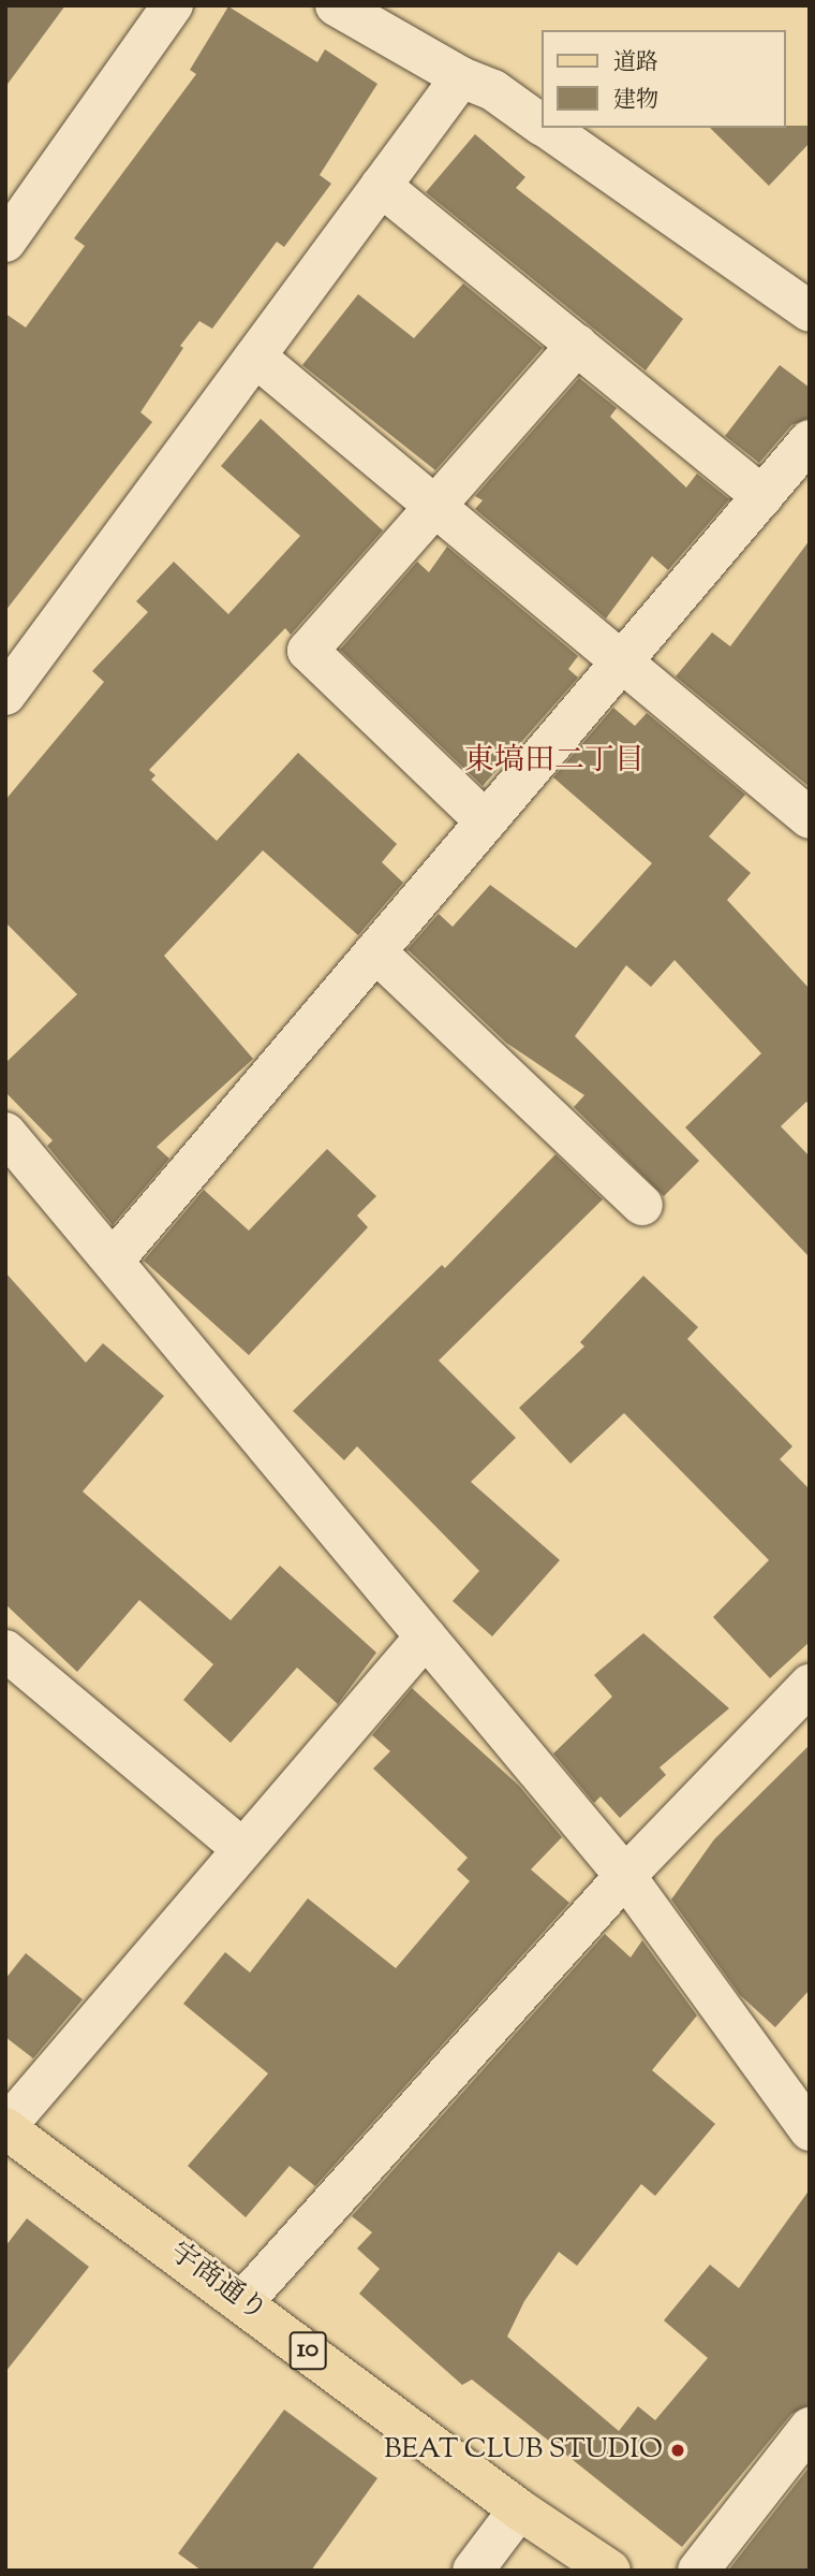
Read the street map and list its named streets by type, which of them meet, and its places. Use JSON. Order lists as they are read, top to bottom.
{
  "streets": {
    "main road": ["宇商通り", "10"]
  },
  "districts": ["東塙田二丁目"],
  "places": ["BEAT CLUB STUDIO"],
  "legend": ["道路", "建物"]
}
